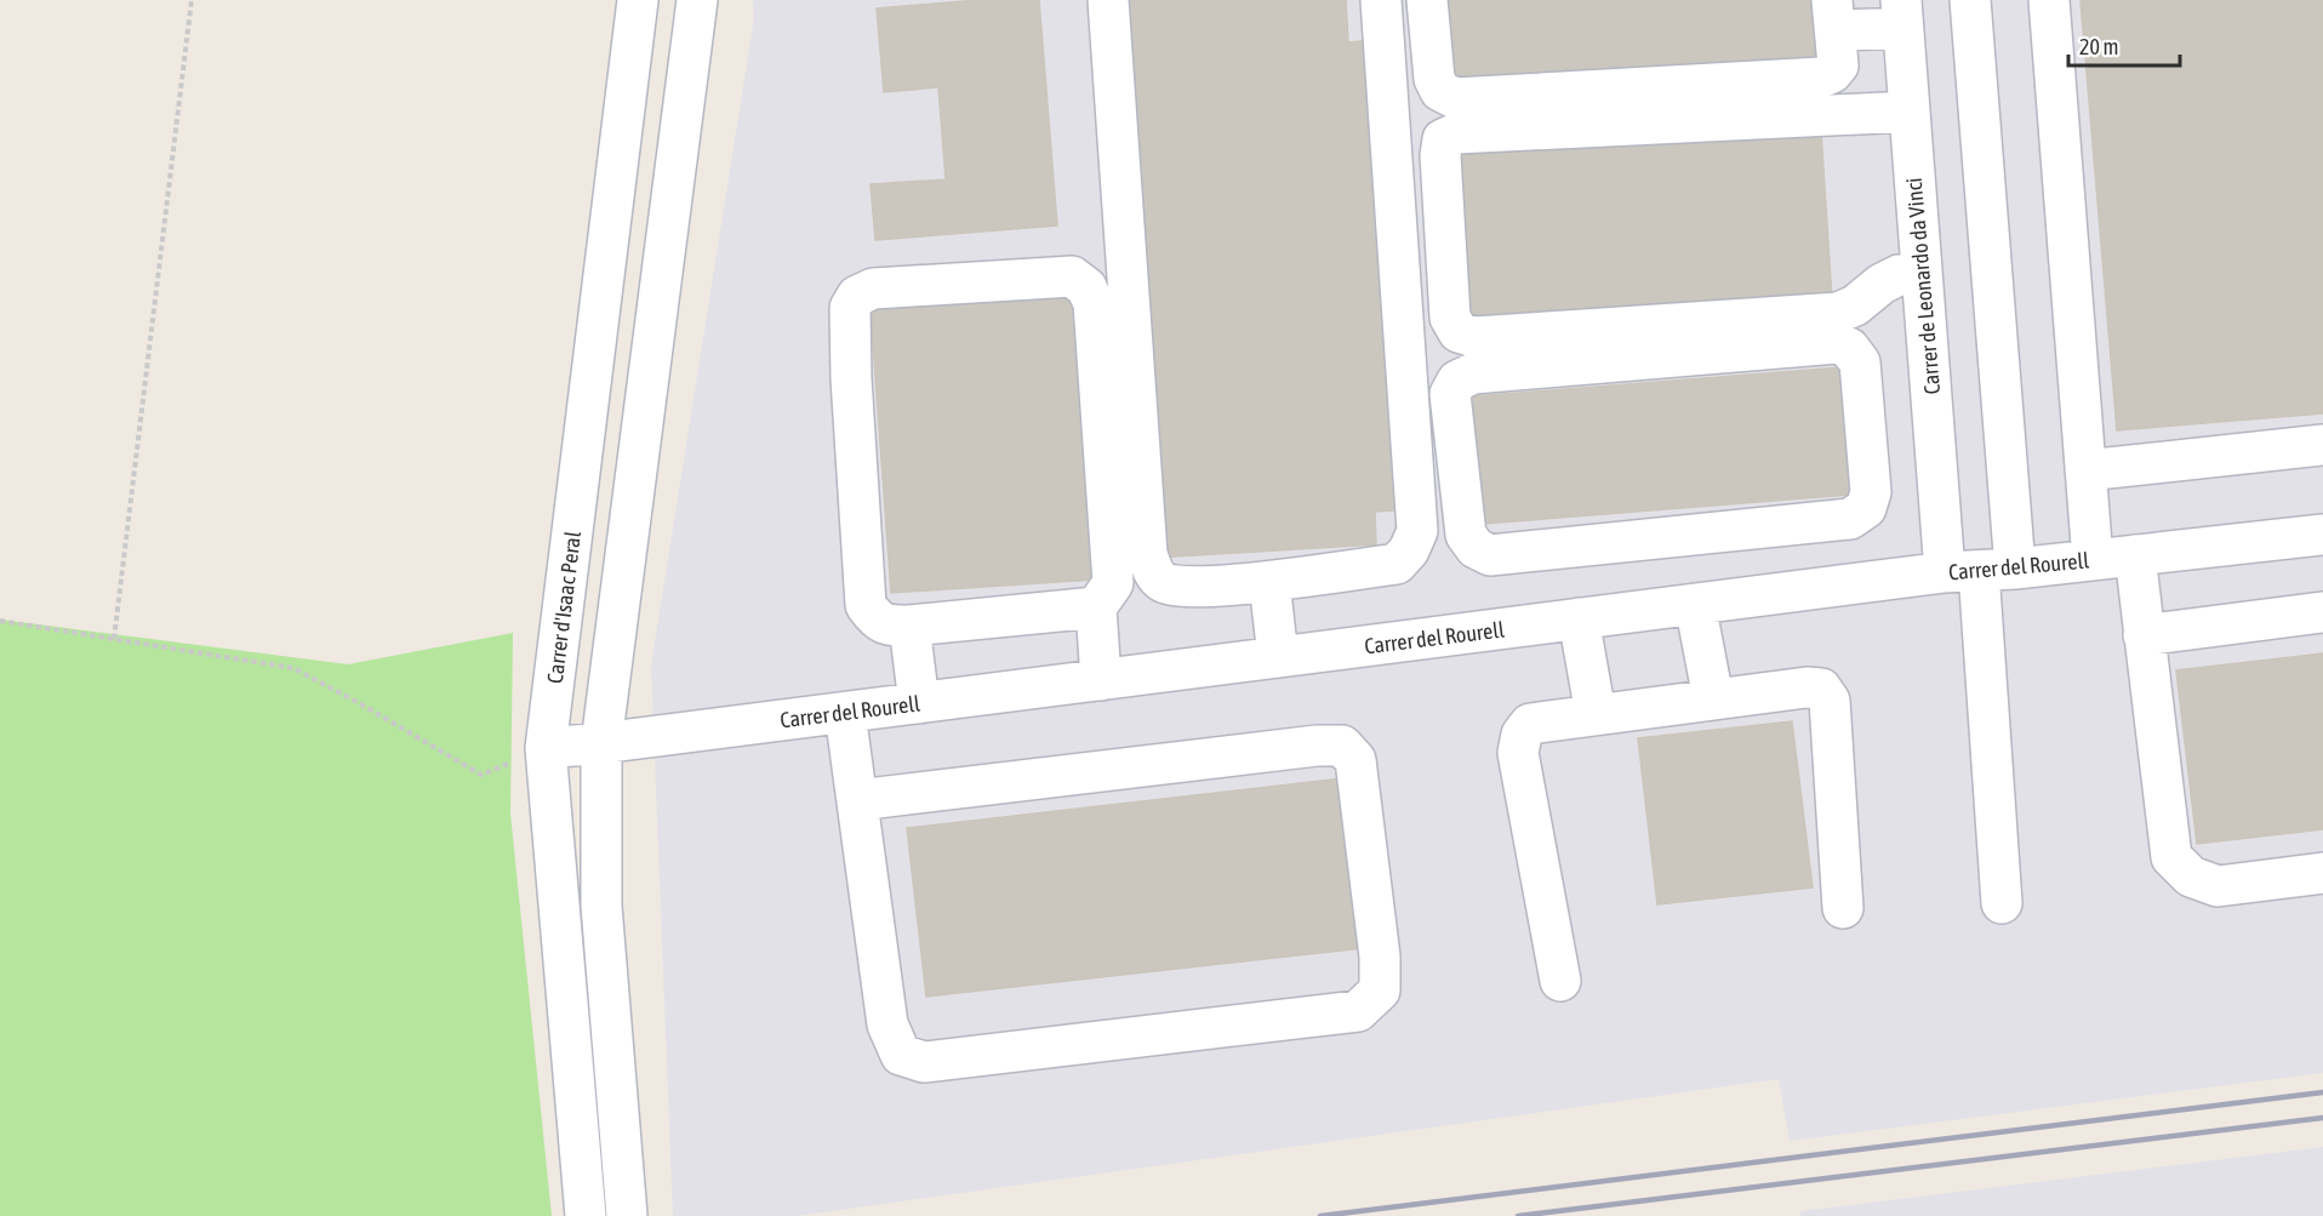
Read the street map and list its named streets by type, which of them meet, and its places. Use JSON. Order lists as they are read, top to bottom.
{
  "streets": {
    "street": ["Carrer de Leonardo da Vinci", "Carrer del Rourell", "Carrer d'Isaac Peral"]
  },
  "crossings": [
    ["Carrer de Leonardo da Vinci", "Carrer del Rourell"],
    ["Carrer del Rourell", "Carrer d'Isaac Peral"]
  ],
  "scale_bar": "20 m"
}
